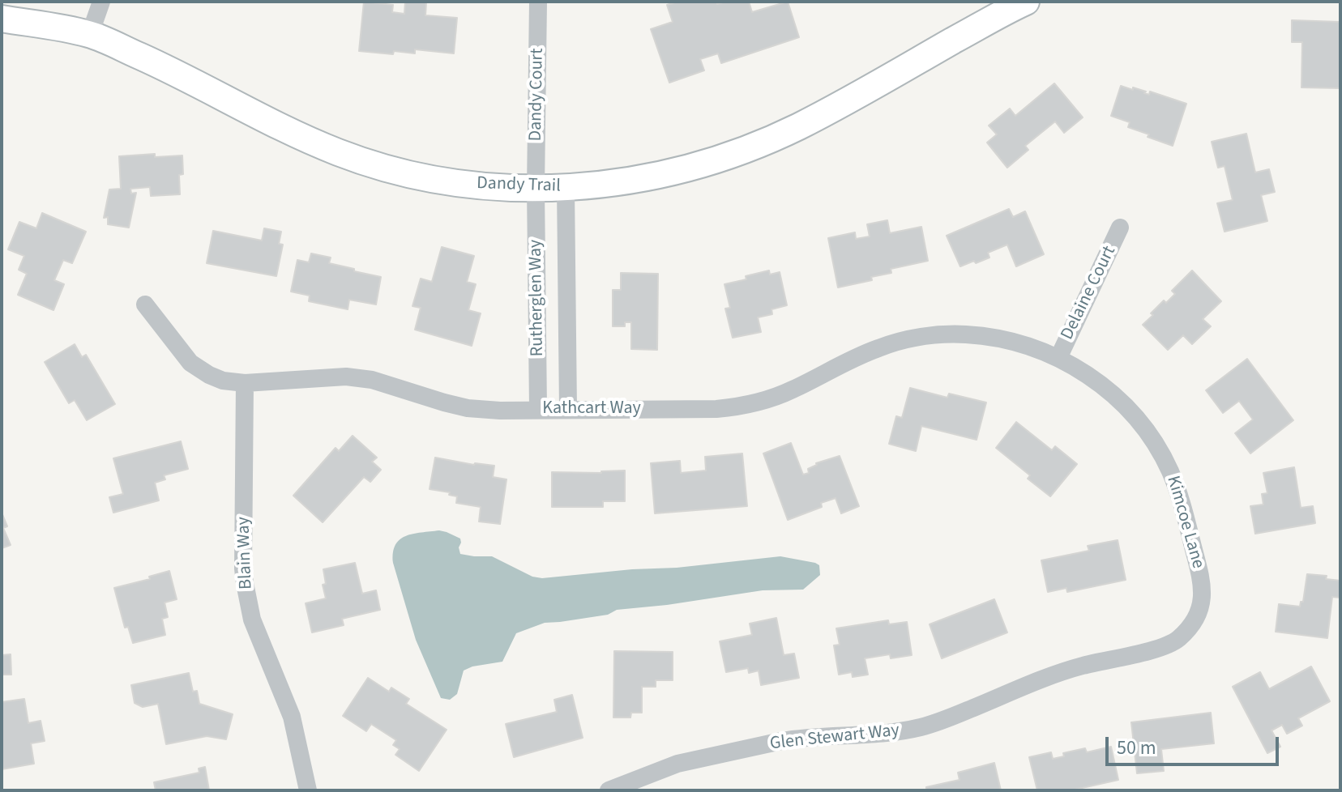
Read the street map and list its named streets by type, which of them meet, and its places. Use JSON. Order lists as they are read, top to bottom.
{
  "streets": {
    "street": [
      "Dandy Court",
      "Dandy Trail",
      "Delaine Court",
      "Rutherglen Way",
      "Kathcart Way",
      "Kimcoe Lane",
      "Blain Way",
      "Glen Stewart Way"
    ]
  },
  "crossings": [
    ["Dandy Court", "Dandy Trail"],
    ["Dandy Court", "Rutherglen Way"],
    ["Dandy Trail", "Rutherglen Way"],
    ["Delaine Court", "Kathcart Way"],
    ["Delaine Court", "Kimcoe Lane"],
    ["Rutherglen Way", "Kathcart Way"],
    ["Kathcart Way", "Kimcoe Lane"],
    ["Kathcart Way", "Blain Way"],
    ["Kimcoe Lane", "Glen Stewart Way"]
  ],
  "scale_bar": "50 m"
}
